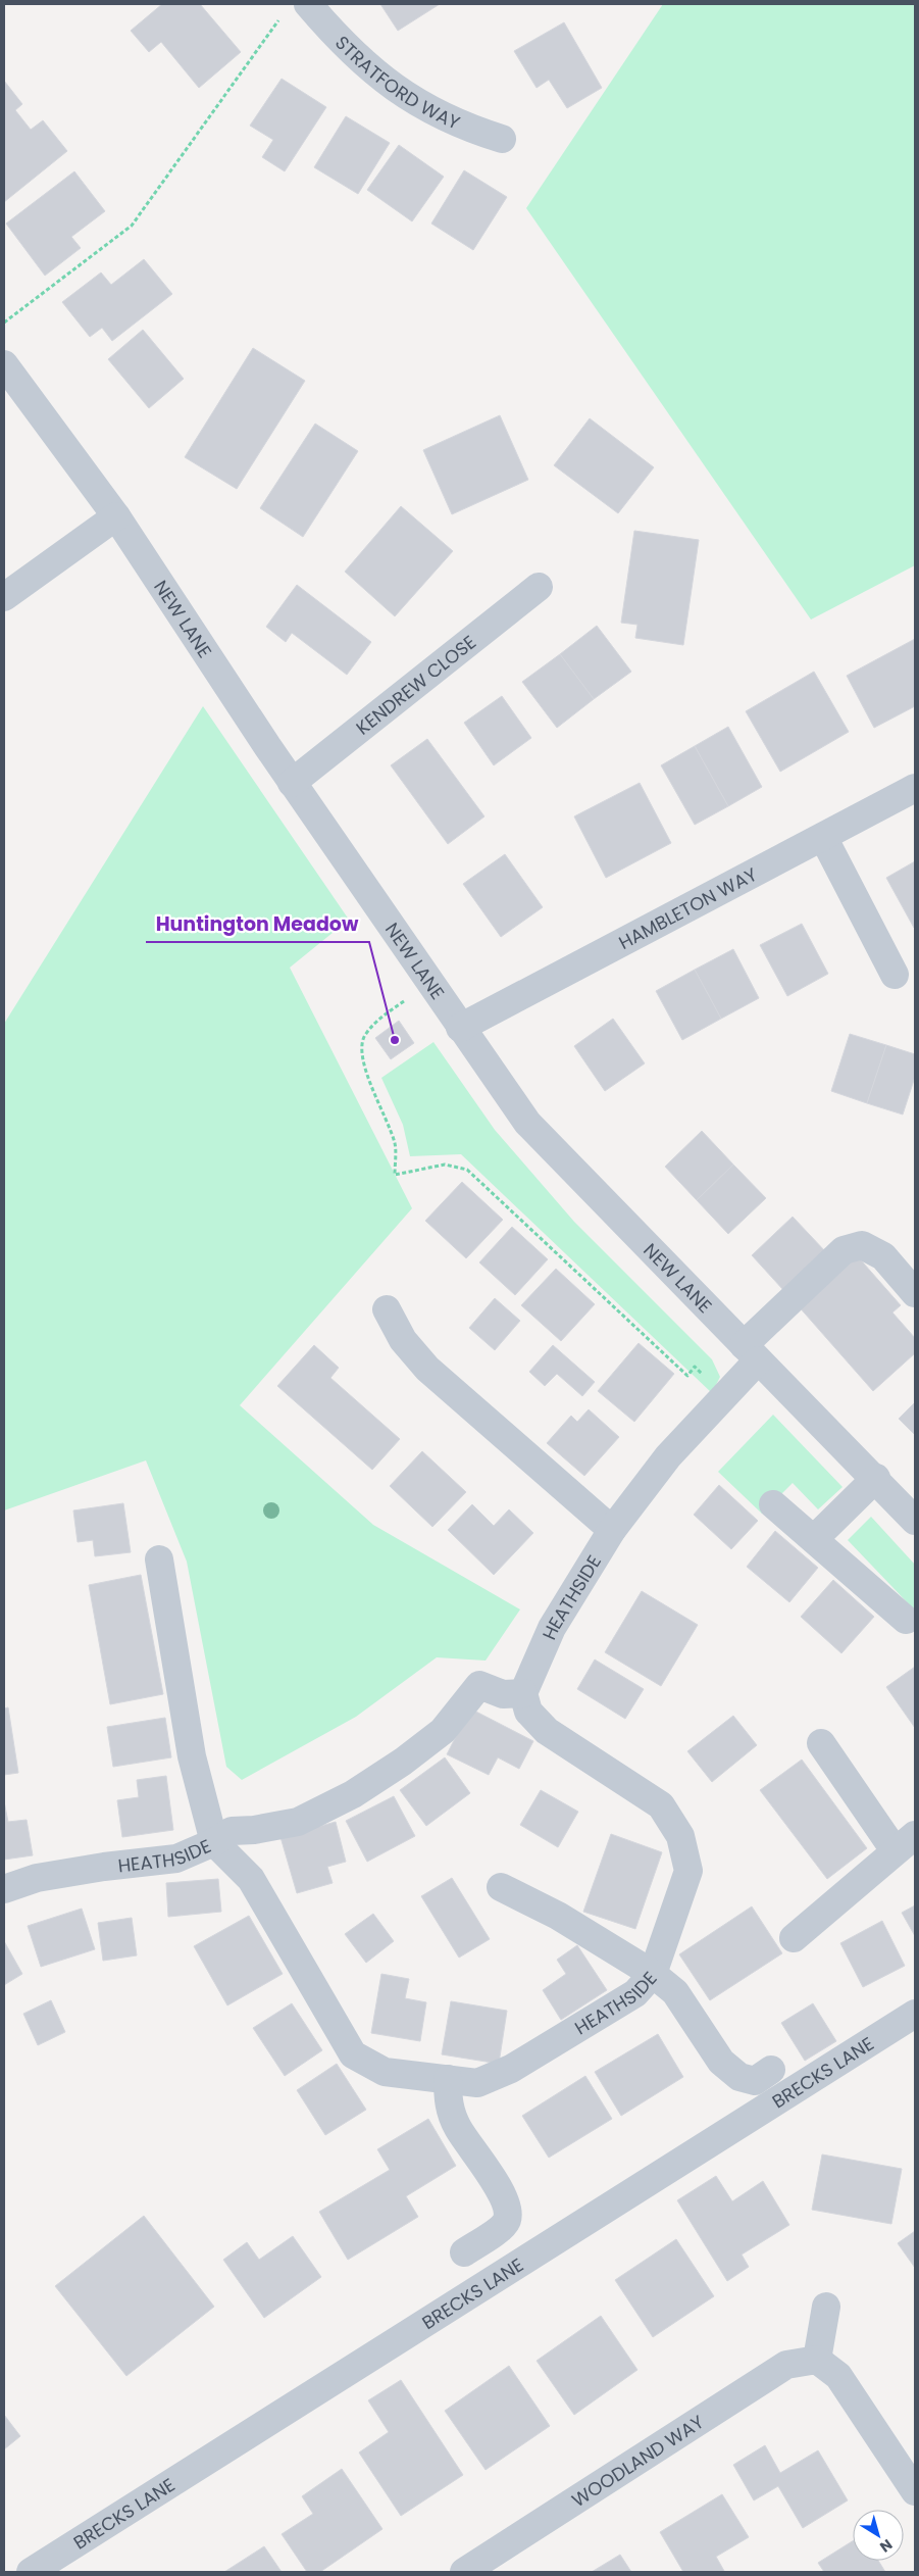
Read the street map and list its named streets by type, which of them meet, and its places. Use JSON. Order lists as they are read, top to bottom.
{
  "streets": {
    "street": [
      "STRATFORD WAY",
      "NEW LANE",
      "KENDREW CLOSE",
      "HAMBLETON WAY",
      "HEATHSIDE",
      "BRECKS LANE",
      "WOODLAND WAY"
    ]
  },
  "crossings": [
    ["NEW LANE", "KENDREW CLOSE"],
    ["NEW LANE", "HAMBLETON WAY"],
    ["NEW LANE", "HEATHSIDE"]
  ],
  "places": ["Huntington Meadow"],
  "north": "bottom right"
}
